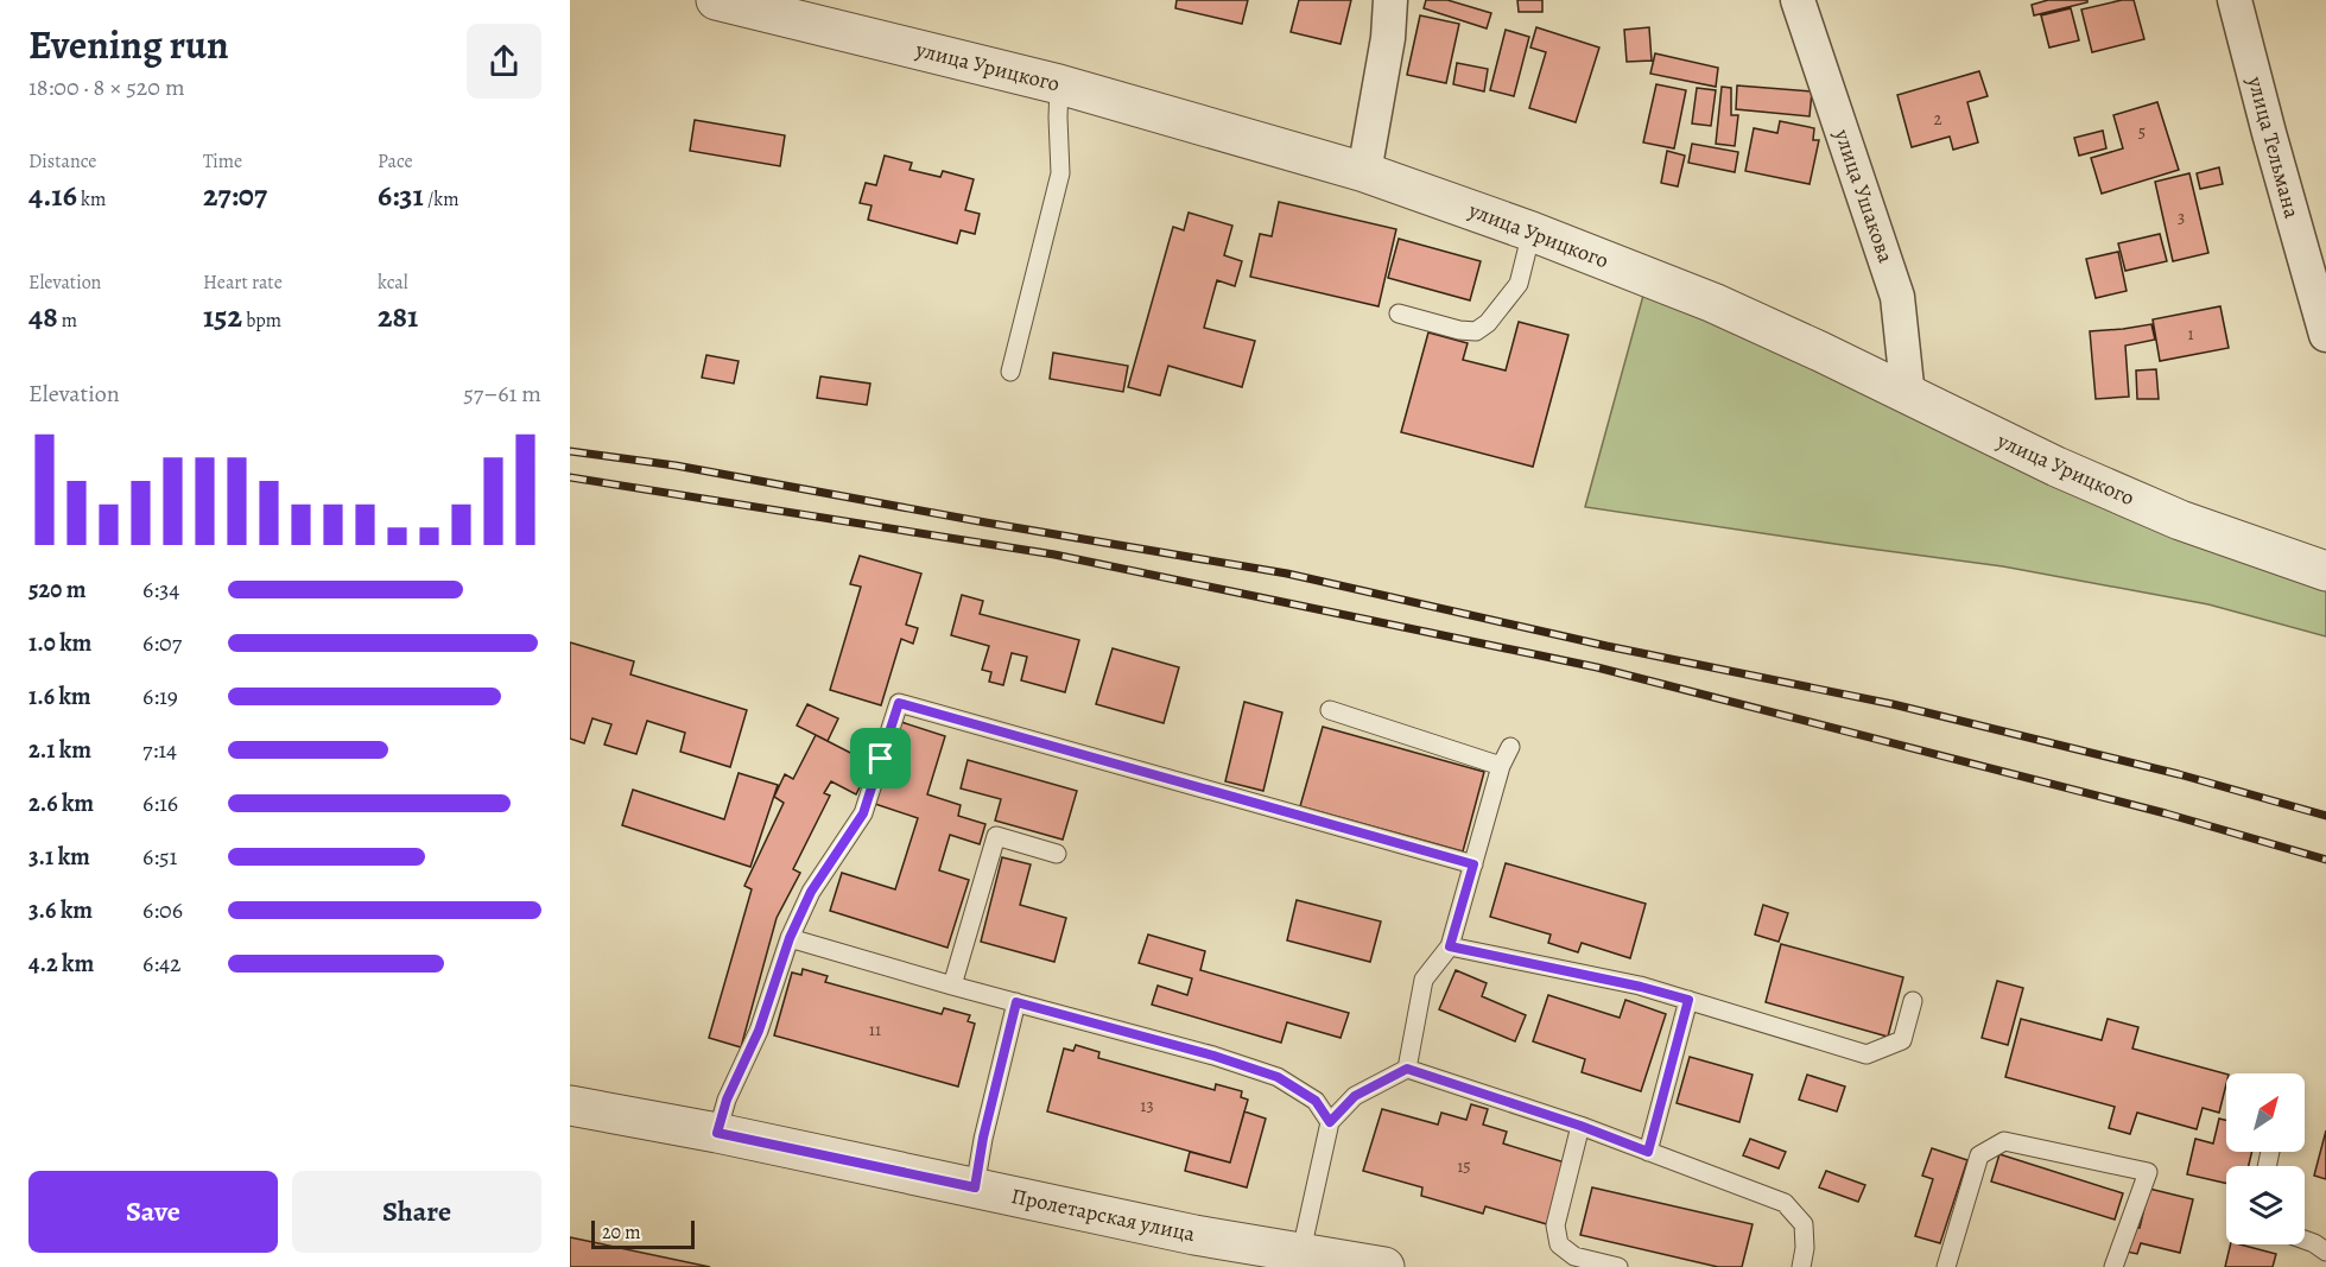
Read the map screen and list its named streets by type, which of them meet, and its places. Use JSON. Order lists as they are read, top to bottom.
{
  "streets": {
    "street": [
      "улица Урицкого",
      "улица Тельмана",
      "улица Ушакова",
      "Пролетарская улица"
    ]
  },
  "crossings": [
    ["улица Урицкого", "улица Ушакова"]
  ],
  "house_numbers": [
    "2",
    "5",
    "3",
    "1",
    "11",
    "13",
    "15"
  ],
  "scale_bar": "20 m",
  "north": "top right",
  "page": {
    "heading": ["Evening run", "18:00 · 8 × 520 m"],
    "stats": [
      ["Distance", "4.16 km"],
      ["Time", "27:07"],
      ["Pace", "6:31 /km"],
      ["Elevation", "48 m"],
      ["Heart rate", "152 bpm"],
      ["kcal", "281"]
    ],
    "chart": ["Elevation", "57–61 m"],
    "list": [
      {
        "name": "520 m",
        "note": "6:34"
      },
      {
        "name": "1.0 km",
        "note": "6:07"
      },
      {
        "name": "1.6 km",
        "note": "6:19"
      },
      {
        "name": "2.1 km",
        "note": "7:14"
      },
      {
        "name": "2.6 km",
        "note": "6:16"
      },
      {
        "name": "3.1 km",
        "note": "6:51"
      },
      {
        "name": "3.6 km",
        "note": "6:06"
      },
      {
        "name": "4.2 km",
        "note": "6:42"
      }
    ],
    "buttons": ["Save", "Share"],
    "scale": "20 m"
  }
}
